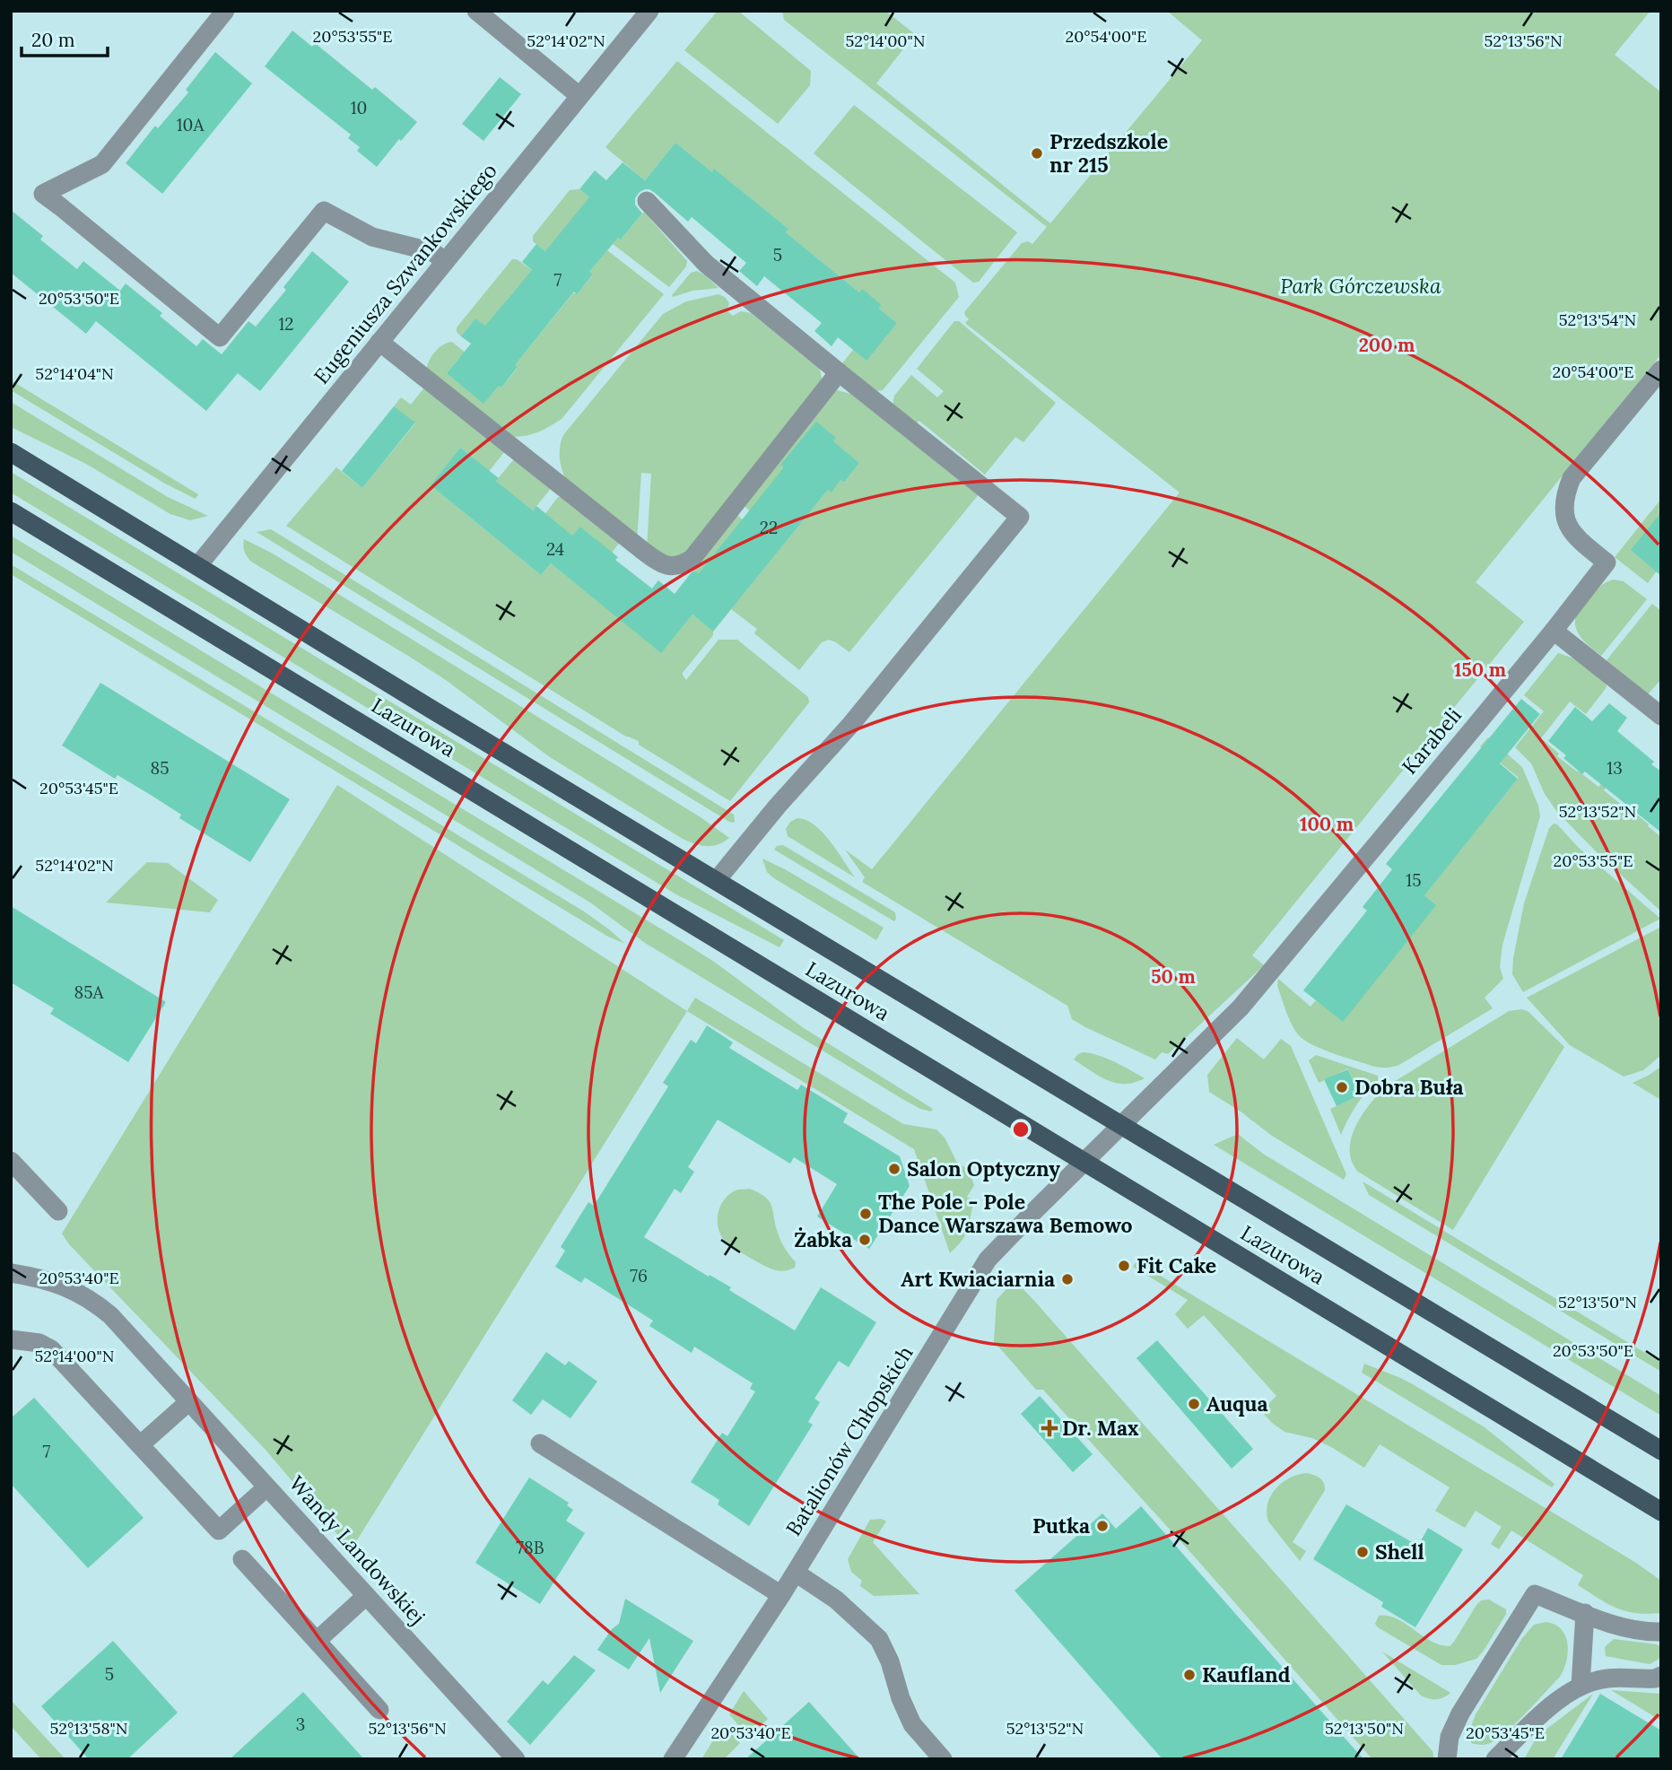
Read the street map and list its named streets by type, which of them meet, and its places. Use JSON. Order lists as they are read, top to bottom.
{
  "streets": {
    "main road": ["Lazurowa"],
    "street": [
      "Eugeniusza Szwankowskiego",
      "Karabeli",
      "Batalionów Chłopskich",
      "Wandy Landowskiej"
    ]
  },
  "crossings": [
    ["Eugeniusza Szwankowskiego", "Lazurowa"],
    ["Lazurowa", "Karabeli"],
    ["Lazurowa", "Batalionów Chłopskich"],
    ["Karabeli", "Batalionów Chłopskich"]
  ],
  "parks": ["Park Górczewska"],
  "places": {
    "other": [
      "Przedszkole nr 215",
      "Dobra Buła",
      "Salon Optyczny",
      "The Pole - Pole Dance Warszawa Bemowo",
      "Żabka",
      "Fit Cake",
      "Art Kwiaciarnia",
      "Auqua",
      "Putka",
      "Shell",
      "Kaufland"
    ],
    "health": ["Dr. Max"]
  },
  "house_numbers": [
    "10",
    "10A",
    "5",
    "7",
    "12",
    "22",
    "24",
    "85",
    "13",
    "15",
    "85A",
    "76",
    "7",
    "78B",
    "5",
    "3"
  ],
  "scale_bar": "20 m",
  "coordinates": [
    "20°53'55\"E",
    "20°54'00\"E",
    "52°14'02\"N",
    "52°14'00\"N",
    "52°13'56\"N",
    "20°53'50\"E",
    "52°13'54\"N",
    "52°14'04\"N",
    "20°53'45\"E",
    "52°13'52\"N",
    "20°53'40\"E",
    "52°13'50\"N",
    "52°13'58\"N"
  ],
  "rings": [
    "200 m",
    "150 m",
    "100 m",
    "50 m"
  ]
}
